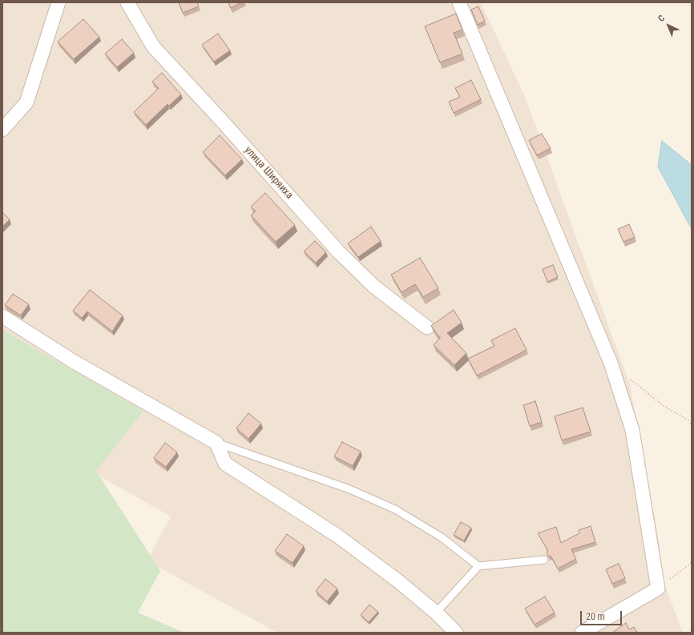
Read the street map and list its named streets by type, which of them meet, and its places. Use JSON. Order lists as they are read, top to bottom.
{
  "streets": {
    "street": ["улица Ширяиха"]
  },
  "scale_bar": "20 m",
  "north": "top left"
}
